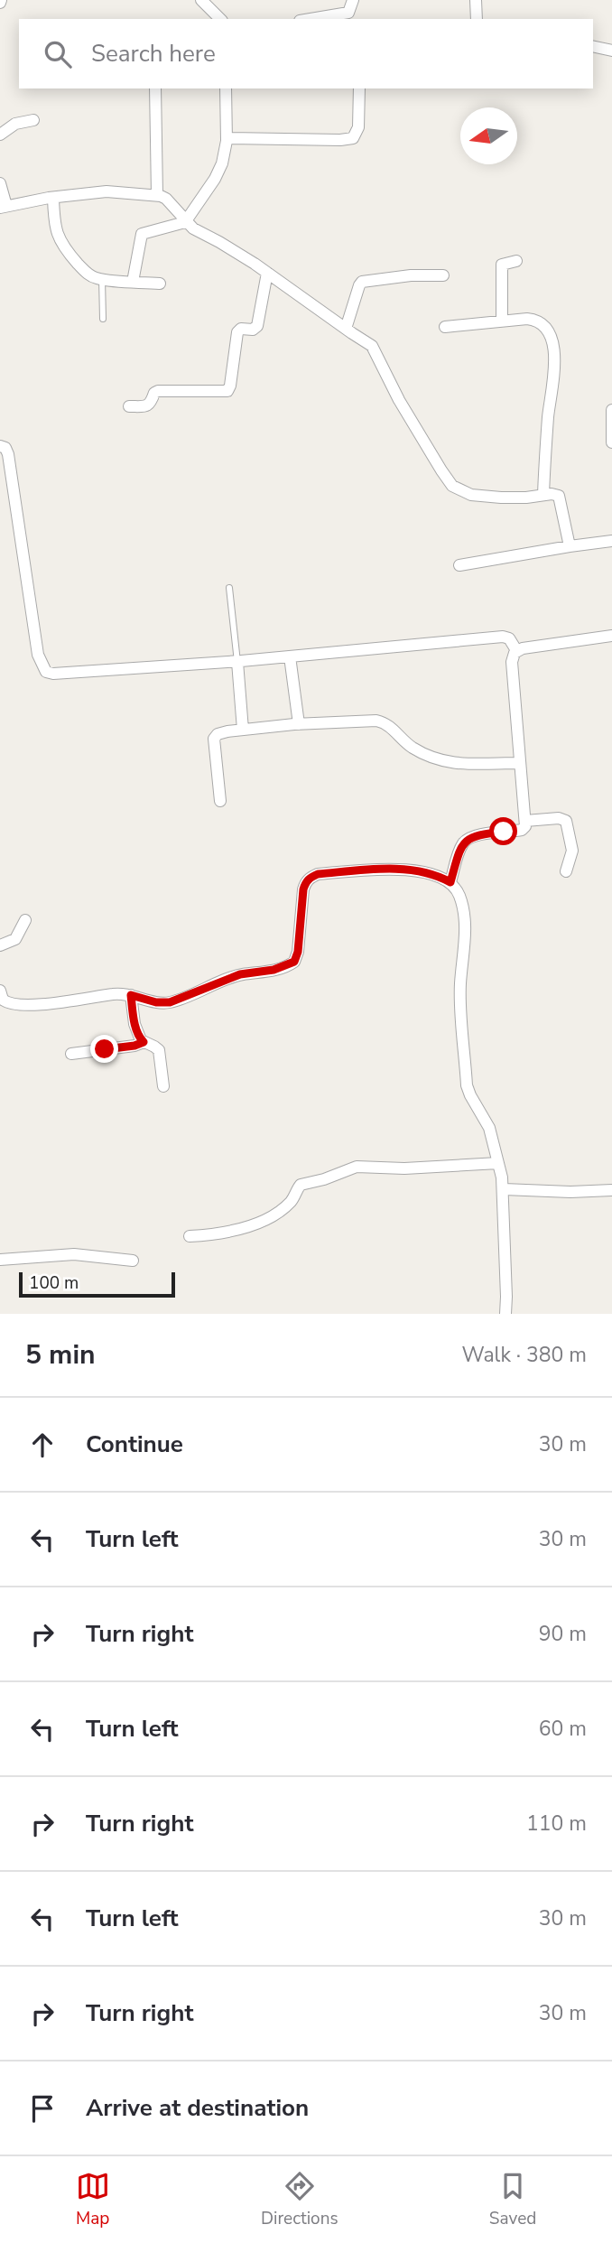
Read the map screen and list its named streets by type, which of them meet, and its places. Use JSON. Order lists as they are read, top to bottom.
{
  "scale_bar": "100 m",
  "north": "left",
  "page": {
    "search": "Search here",
    "scale": "100 m",
    "heading": ["5 min", "Walk · 380 m"],
    "list": [
      ["Continue", "30 m"],
      ["Turn left", "30 m"],
      ["Turn right", "90 m"],
      ["Turn left", "60 m"],
      ["Turn right", "110 m"],
      ["Turn left", "30 m"],
      ["Turn right", "30 m"],
      "Arrive at destination"
    ],
    "nav": ["Map", "Directions", "Saved"]
  }
}
